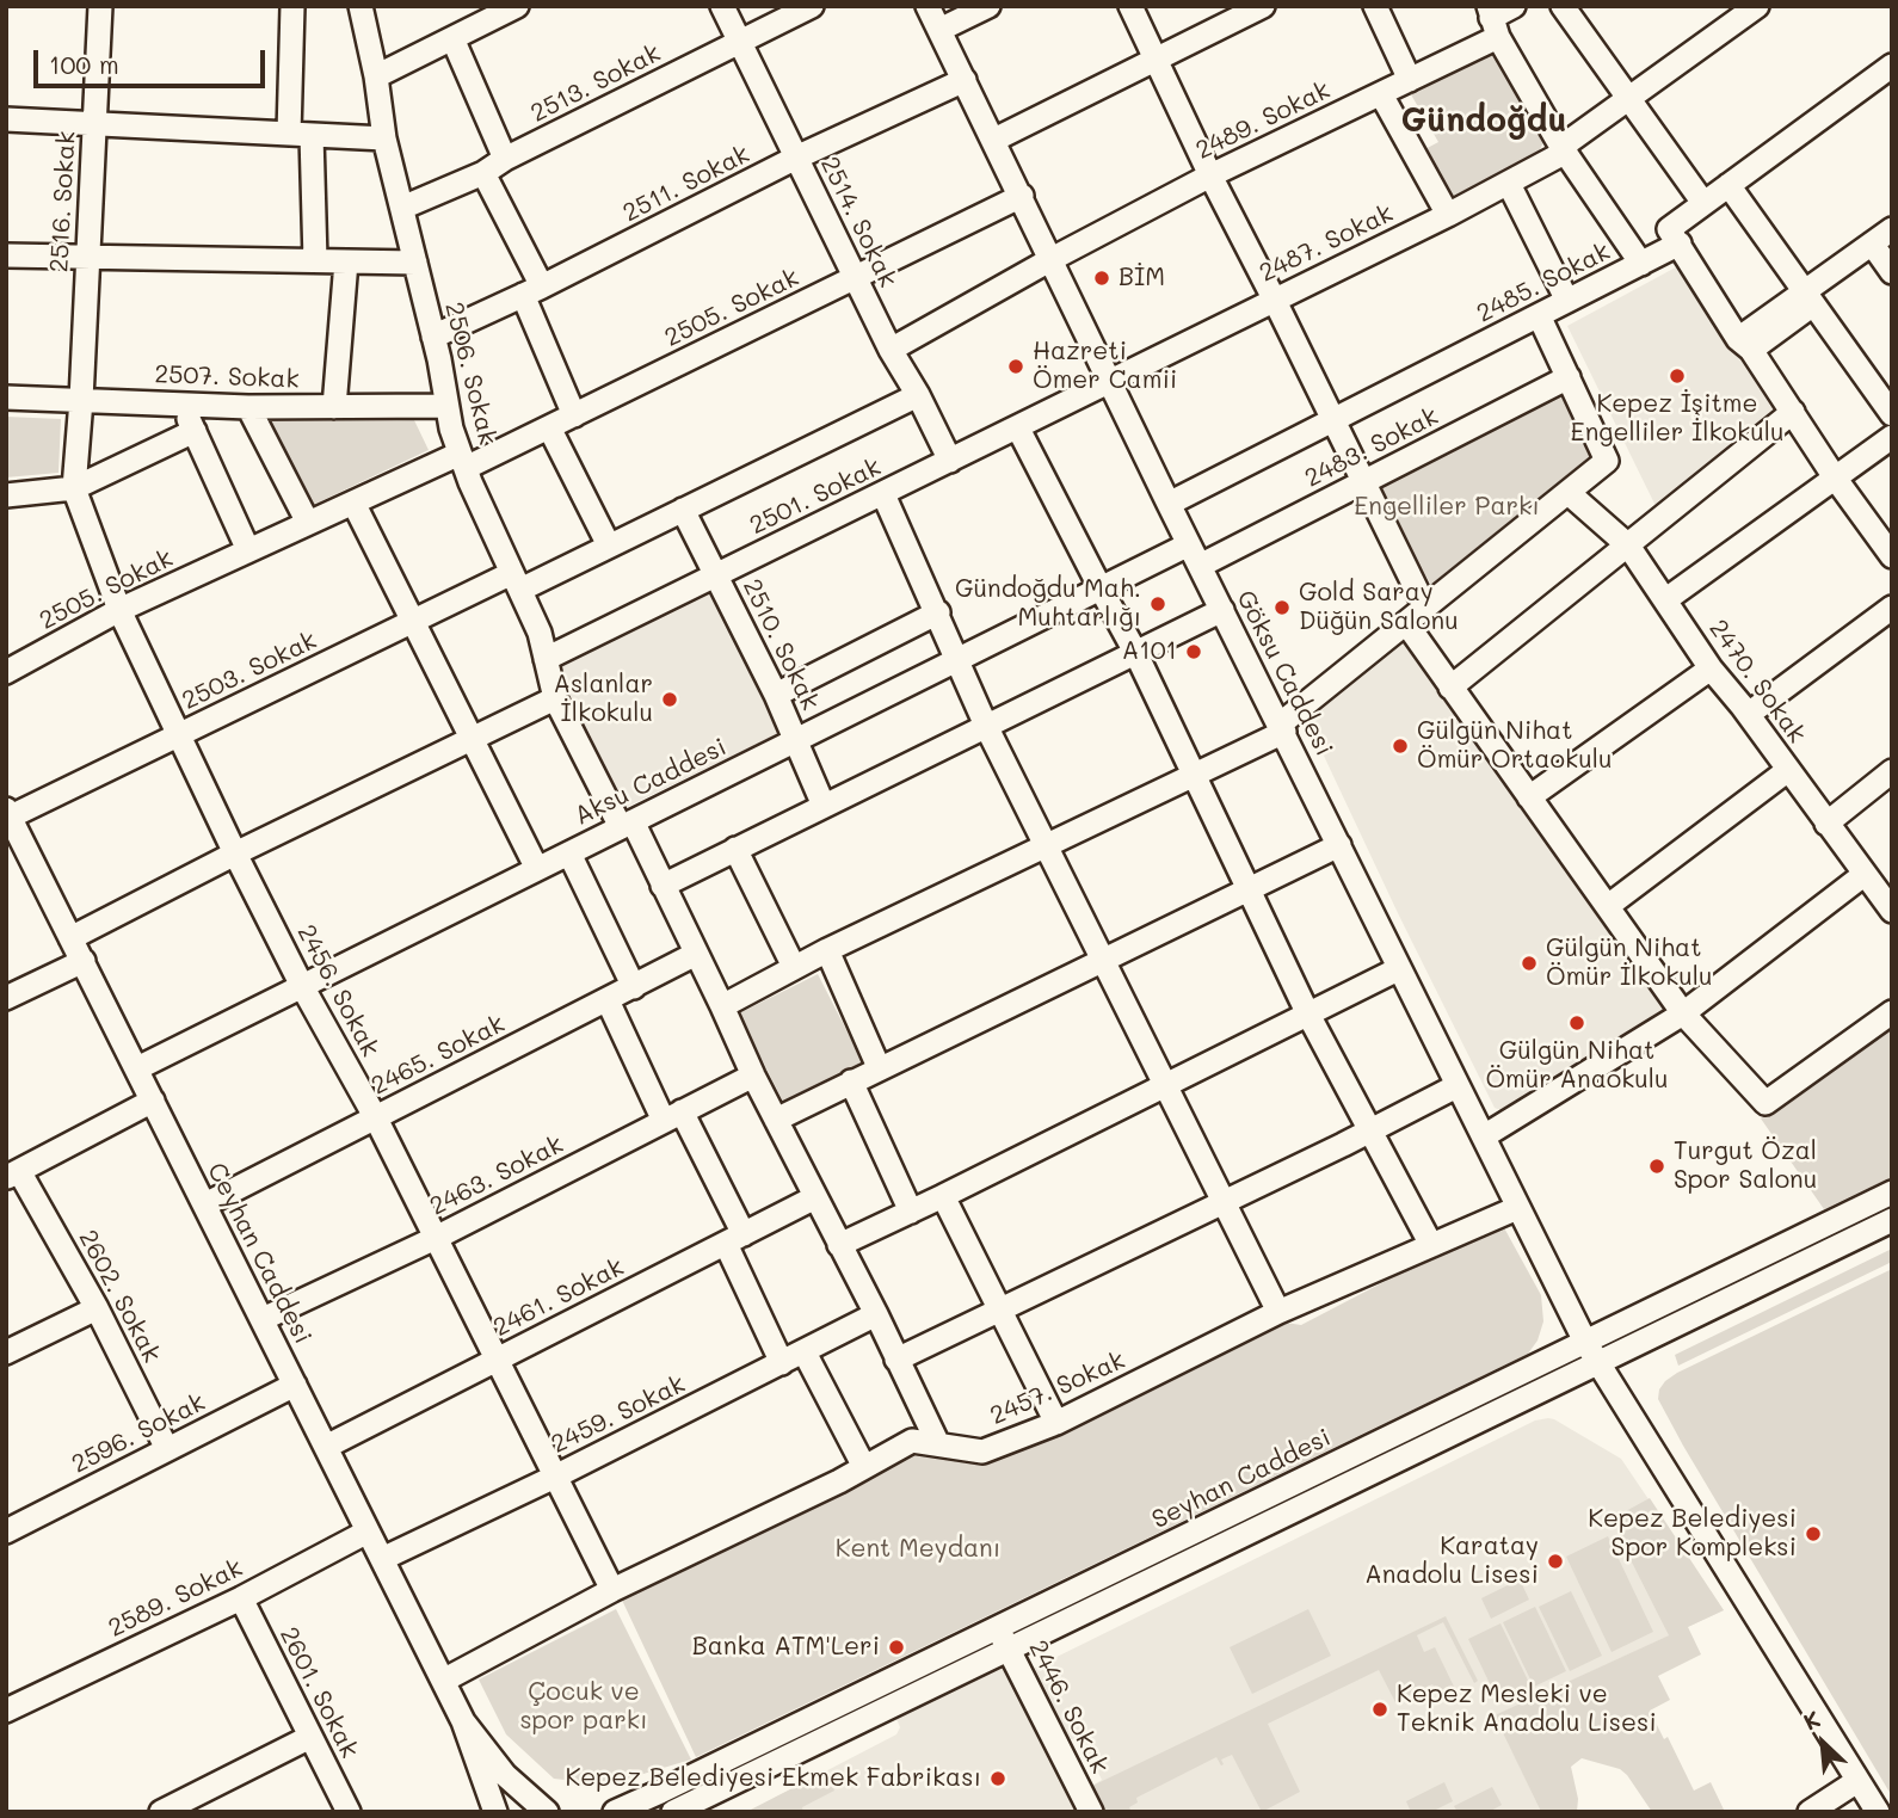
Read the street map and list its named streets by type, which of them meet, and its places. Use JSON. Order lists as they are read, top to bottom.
{
  "streets": {
    "street": [
      "2513. Sokak",
      "2489. Sokak",
      "2511. Sokak",
      "2516. Sokak",
      "2514. Sokak",
      "2487. Sokak",
      "2485. Sokak",
      "2505. Sokak",
      "2506. Sokak",
      "2507. Sokak",
      "2483. Sokak",
      "2501. Sokak",
      "2510. Sokak",
      "2503. Sokak",
      "Göksu Caddesi",
      "2470. Sokak",
      "Aksu Caddesi",
      "2456. Sokak",
      "2465. Sokak",
      "2463. Sokak",
      "Ceyhan Caddesi",
      "2602. Sokak",
      "2461. Sokak",
      "2457. Sokak",
      "2459. Sokak",
      "2596. Sokak",
      "Seyhan Caddesi",
      "2589. Sokak",
      "2601. Sokak",
      "2446. Sokak"
    ]
  },
  "crossings": [
    ["2513. Sokak", "2514. Sokak"],
    ["2513. Sokak", "2506. Sokak"],
    ["2489. Sokak", "Göksu Caddesi"],
    ["2511. Sokak", "2514. Sokak"],
    ["2511. Sokak", "2506. Sokak"],
    ["2511. Sokak", "Göksu Caddesi"],
    ["2516. Sokak", "2507. Sokak"],
    ["2516. Sokak", "2456. Sokak"],
    ["2514. Sokak", "2505. Sokak"],
    ["2514. Sokak", "2501. Sokak"],
    ["2514. Sokak", "2503. Sokak"],
    ["2487. Sokak", "2501. Sokak"],
    ["2487. Sokak", "Göksu Caddesi"],
    ["2485. Sokak", "Göksu Caddesi"],
    ["2505. Sokak", "2506. Sokak"],
    ["2505. Sokak", "Göksu Caddesi"],
    ["2505. Sokak", "2456. Sokak"],
    ["2506. Sokak", "2507. Sokak"],
    ["2506. Sokak", "2501. Sokak"],
    ["2506. Sokak", "2503. Sokak"],
    ["2506. Sokak", "Aksu Caddesi"],
    ["2506. Sokak", "2465. Sokak"],
    ["2506. Sokak", "2463. Sokak"],
    ["2506. Sokak", "2461. Sokak"],
    ["2506. Sokak", "2457. Sokak"],
    ["2506. Sokak", "2459. Sokak"],
    ["2507. Sokak", "2456. Sokak"],
    ["2483. Sokak", "Göksu Caddesi"],
    ["2501. Sokak", "2510. Sokak"],
    ["2501. Sokak", "Göksu Caddesi"],
    ["2510. Sokak", "2503. Sokak"],
    ["2510. Sokak", "Aksu Caddesi"],
    ["2503. Sokak", "2456. Sokak"],
    ["2503. Sokak", "Ceyhan Caddesi"],
    ["Göksu Caddesi", "Aksu Caddesi"],
    ["Göksu Caddesi", "2457. Sokak"],
    ["Göksu Caddesi", "Seyhan Caddesi"],
    ["Aksu Caddesi", "2456. Sokak"],
    ["Aksu Caddesi", "Ceyhan Caddesi"],
    ["2456. Sokak", "2465. Sokak"],
    ["2456. Sokak", "2463. Sokak"],
    ["2456. Sokak", "2461. Sokak"],
    ["2456. Sokak", "2457. Sokak"],
    ["2456. Sokak", "2459. Sokak"],
    ["2465. Sokak", "Ceyhan Caddesi"],
    ["2463. Sokak", "Ceyhan Caddesi"],
    ["Ceyhan Caddesi", "2461. Sokak"],
    ["Ceyhan Caddesi", "2457. Sokak"],
    ["Ceyhan Caddesi", "2459. Sokak"],
    ["Ceyhan Caddesi", "2596. Sokak"],
    ["Ceyhan Caddesi", "2589. Sokak"],
    ["2602. Sokak", "2596. Sokak"],
    ["Seyhan Caddesi", "2446. Sokak"],
    ["2589. Sokak", "2601. Sokak"]
  ],
  "districts": ["Gündoğdu"],
  "parks": ["Engelliler Parkı", "Kent Meydanı", "Çocuk ve spor parkı"],
  "places": [
    "BİM",
    "Hazreti Ömer Camii",
    "Kepez İşitme Engelliler İlkokulu",
    "Gündoğdu Mah. Muhtarlığı",
    "Gold Saray Düğün Salonu",
    "A101",
    "Aslanlar İlkokulu",
    "Gülgün Nihat Ömür Ortaokulu",
    "Gülgün Nihat Ömür İlkokulu",
    "Gülgün Nihat Ömür Anaokulu",
    "Turgut Özal Spor Salonu",
    "Kepez Belediyesi Spor Kompleksi",
    "Karatay Anadolu Lisesi",
    "Banka ATM'Leri",
    "Kepez Mesleki ve Teknik Anadolu Lisesi",
    "Kepez Belediyesi Ekmek Fabrikası"
  ],
  "scale_bar": "100 m",
  "north": "top left"
}
